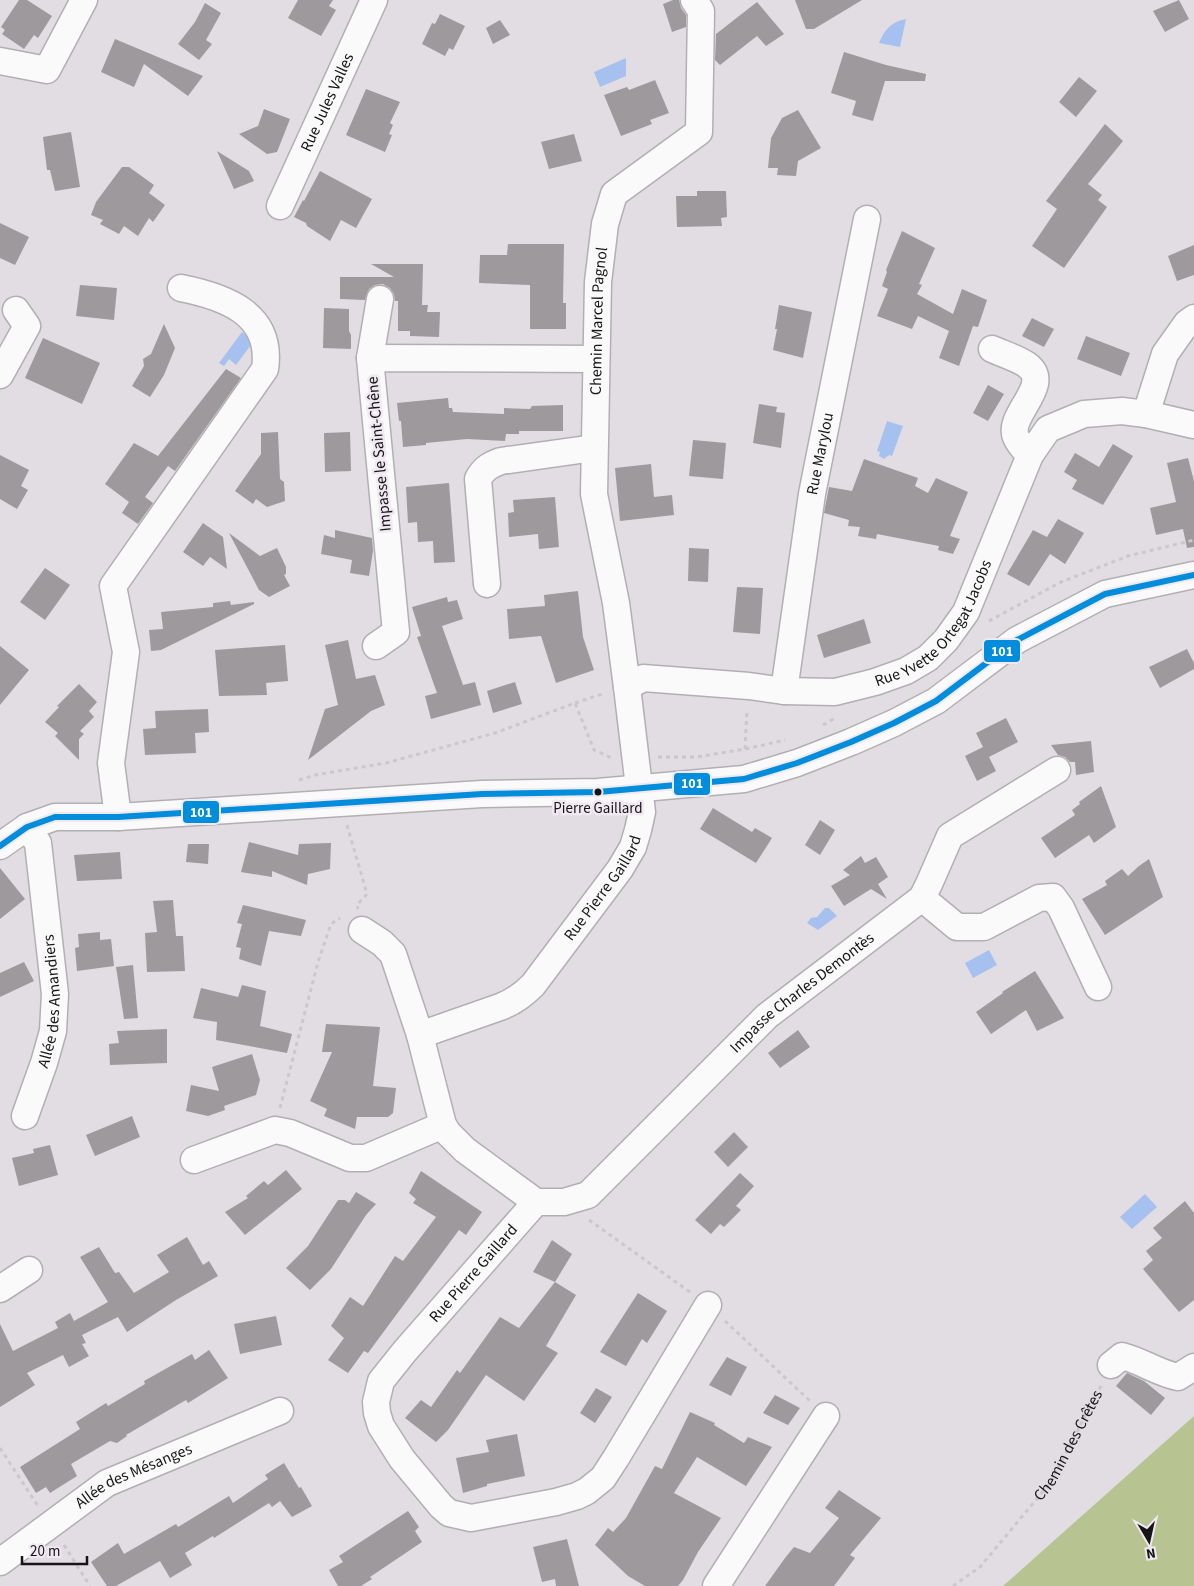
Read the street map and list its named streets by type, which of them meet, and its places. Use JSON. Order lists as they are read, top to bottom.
{
  "streets": {
    "street": [
      "Rue Jules Valles",
      "Chemin Marcel Pagnol",
      "Impasse le Saint-Chêne",
      "Rue Marylou",
      "Rue Yvette Ortegat Jacobs",
      "Rue Pierre Gaillard",
      "Impasse Charles Demontès",
      "Allée des Amandiers",
      "Allée des Mésanges"
    ],
    "path": ["Chemin des Crêtes"]
  },
  "crossings": [
    ["Chemin Marcel Pagnol", "Impasse le Saint-Chêne"],
    ["Chemin Marcel Pagnol", "Rue Yvette Ortegat Jacobs"],
    ["Rue Marylou", "Rue Yvette Ortegat Jacobs"],
    ["Rue Pierre Gaillard", "Impasse Charles Demontès"]
  ],
  "places": ["Pierre Gaillard"],
  "lines": ["transit line 101"],
  "scale_bar": "20 m",
  "north": "bottom"
}
